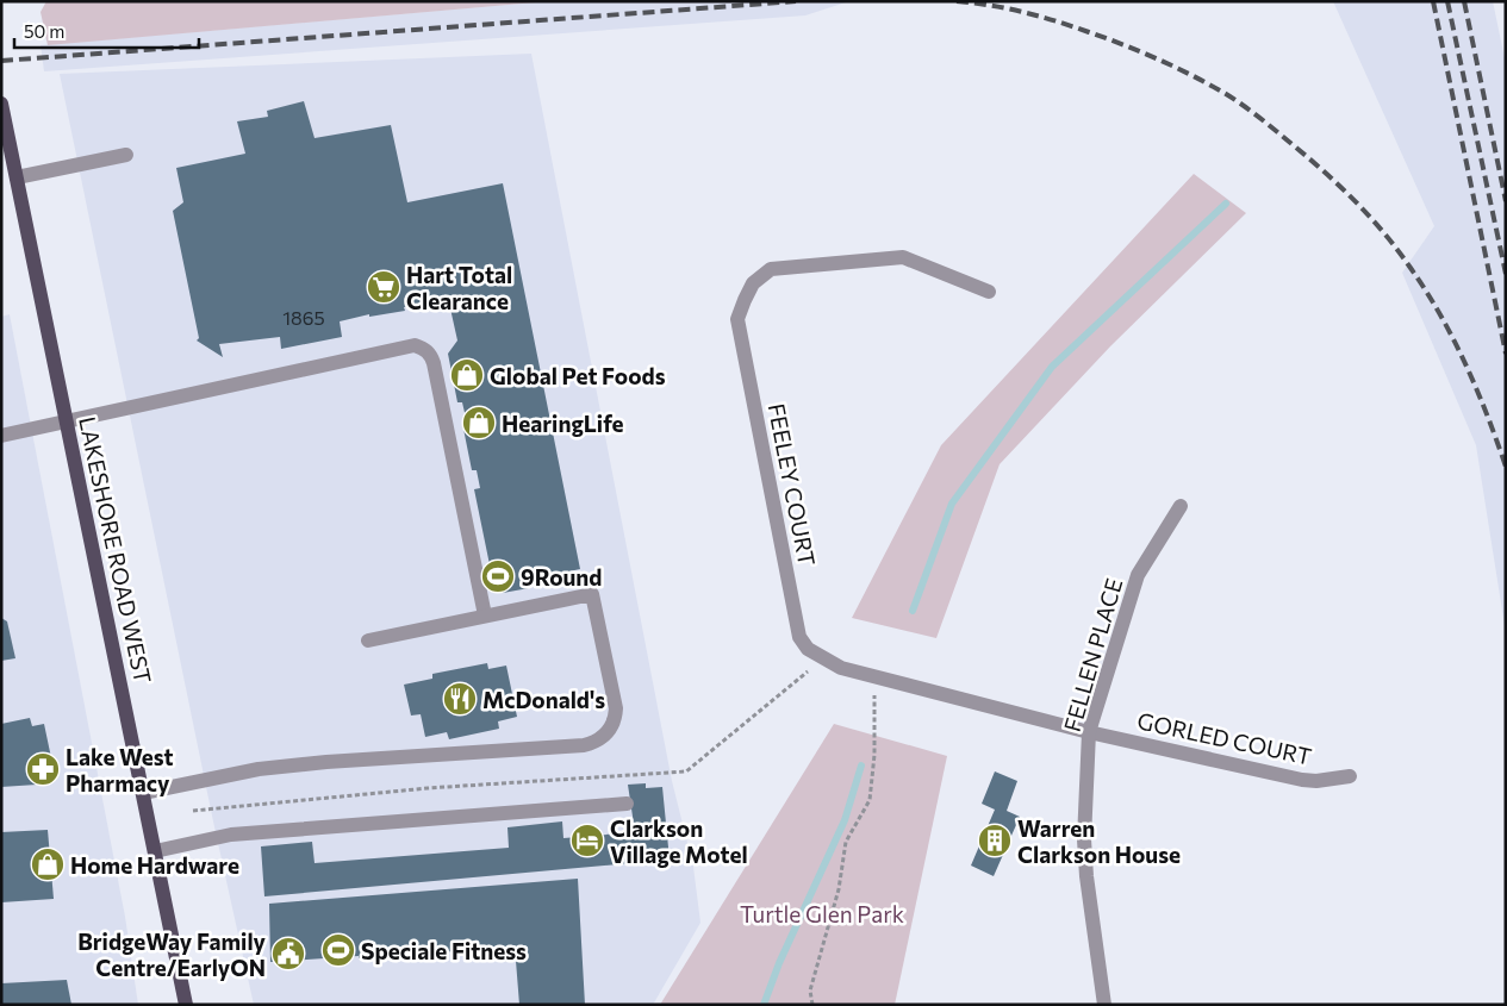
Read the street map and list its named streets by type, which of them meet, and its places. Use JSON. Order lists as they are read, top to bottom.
{
  "streets": {
    "main road": ["LAKESHORE ROAD WEST"],
    "street": ["FEELEY COURT", "FELLEN PLACE", "GORLED COURT"]
  },
  "crossings": [
    ["FEELEY COURT", "FELLEN PLACE"],
    ["FEELEY COURT", "GORLED COURT"],
    ["FELLEN PLACE", "GORLED COURT"]
  ],
  "parks": ["Turtle Glen Park"],
  "places": {
    "supermarket": ["Hart Total Clearance"],
    "shop": ["Global Pet Foods", "HearingLife", "Home Hardware"],
    "sports": ["9Round", "Speciale Fitness"],
    "restaurant": ["McDonald's"],
    "pharmacy": ["Lake West Pharmacy"],
    "hotel": ["Clarkson Village Motel"],
    "building": ["Warren Clarkson House"],
    "public building": ["BridgeWay Family Centre/EarlyON"]
  },
  "house_numbers": ["1865"],
  "scale_bar": "50 m"
}
